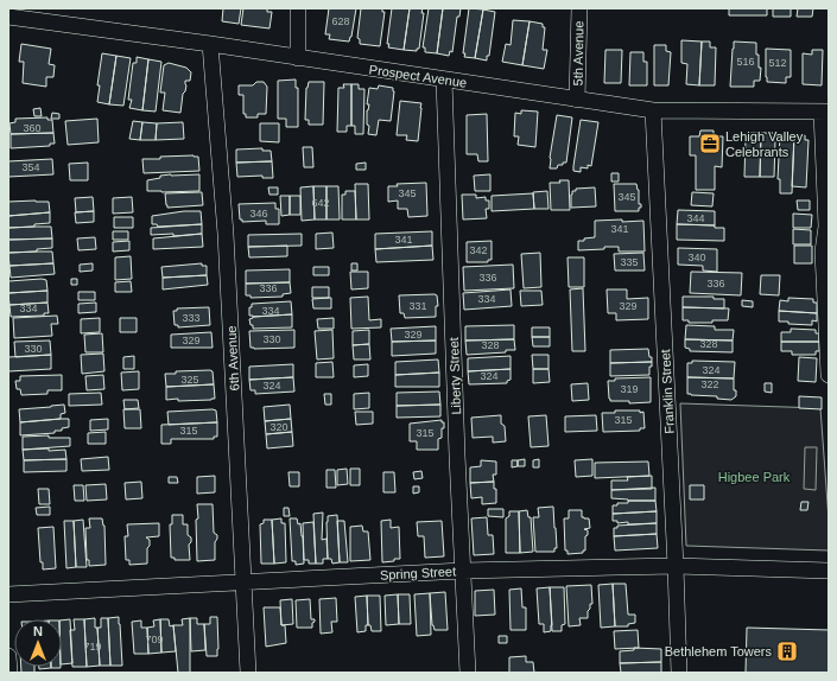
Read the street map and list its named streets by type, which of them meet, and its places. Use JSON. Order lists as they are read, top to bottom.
{
  "streets": {
    "street": [
      "5th Avenue",
      "Prospect Avenue",
      "6th Avenue",
      "Liberty Street",
      "Franklin Street",
      "Spring Street"
    ]
  },
  "crossings": [
    ["5th Avenue", "Prospect Avenue"],
    ["Prospect Avenue", "6th Avenue"],
    ["Prospect Avenue", "Liberty Street"],
    ["Prospect Avenue", "Franklin Street"],
    ["6th Avenue", "Spring Street"],
    ["Liberty Street", "Spring Street"],
    ["Franklin Street", "Spring Street"]
  ],
  "parks": ["Higbee Park"],
  "places": {
    "office": ["Lehigh Valley Celebrants"],
    "building": ["Bethlehem Towers"]
  },
  "house_numbers": [
    "628",
    "516",
    "512",
    "360",
    "354",
    "345",
    "345",
    "642",
    "346",
    "344",
    "341",
    "341",
    "342",
    "340",
    "335",
    "336",
    "336",
    "336",
    "334",
    "331",
    "329",
    "334",
    "334",
    "333",
    "329",
    "330",
    "329",
    "328",
    "328",
    "330",
    "324",
    "324",
    "325",
    "322",
    "324",
    "319",
    "315",
    "320",
    "315",
    "315",
    "709",
    "719"
  ],
  "north": "top"
}
